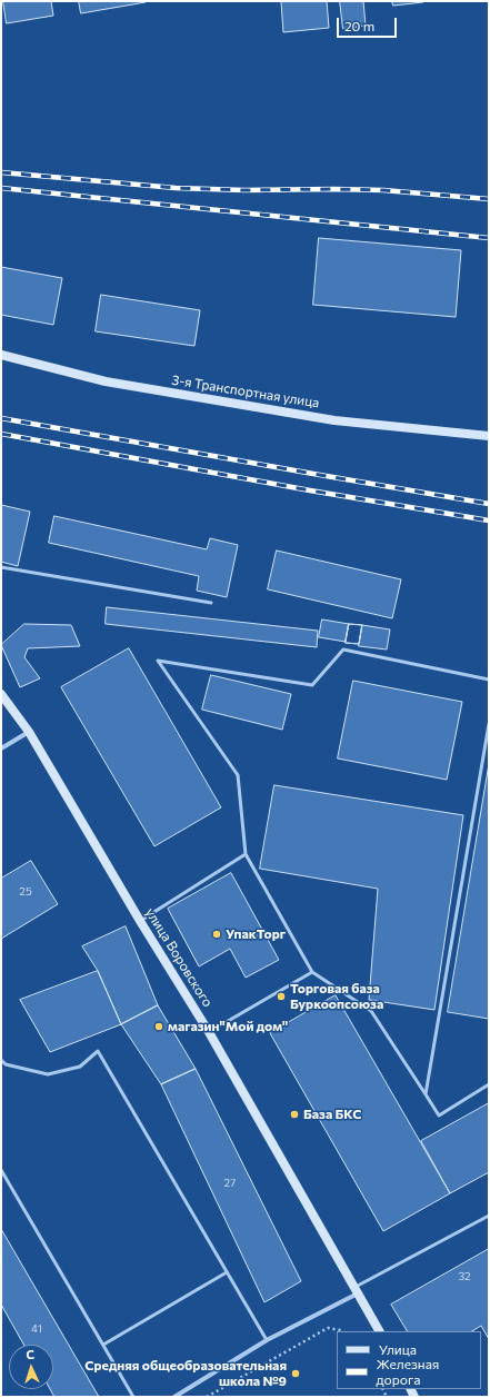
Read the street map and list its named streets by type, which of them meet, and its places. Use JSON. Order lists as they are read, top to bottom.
{
  "streets": {
    "street": ["3-я Транспортная улица", "улица Воровского"]
  },
  "places": [
    "УпакТорг",
    "Торговая база Буркоопсоюза",
    "магазин\"Мой дом\"",
    "База БКС",
    "Средняя общеобразовательная школа №9"
  ],
  "house_numbers": [
    "25",
    "27",
    "32",
    "41"
  ],
  "legend": ["Улица", "Железная дорога"],
  "scale_bar": "20 m",
  "north": "top"
}
